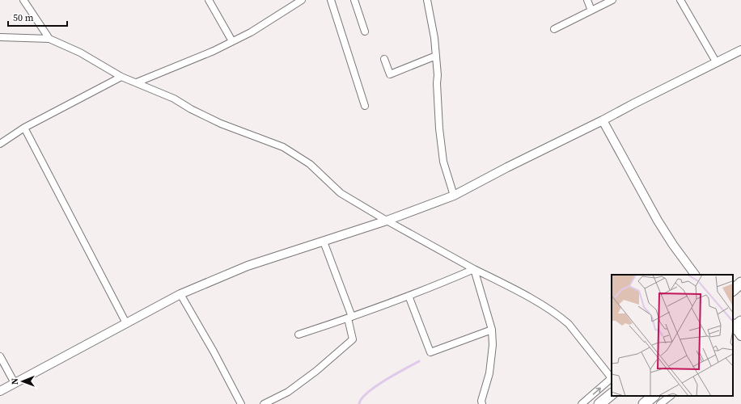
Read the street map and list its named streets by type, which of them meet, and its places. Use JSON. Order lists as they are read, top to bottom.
{
  "scale_bar": "50 m",
  "north": "left"
}
